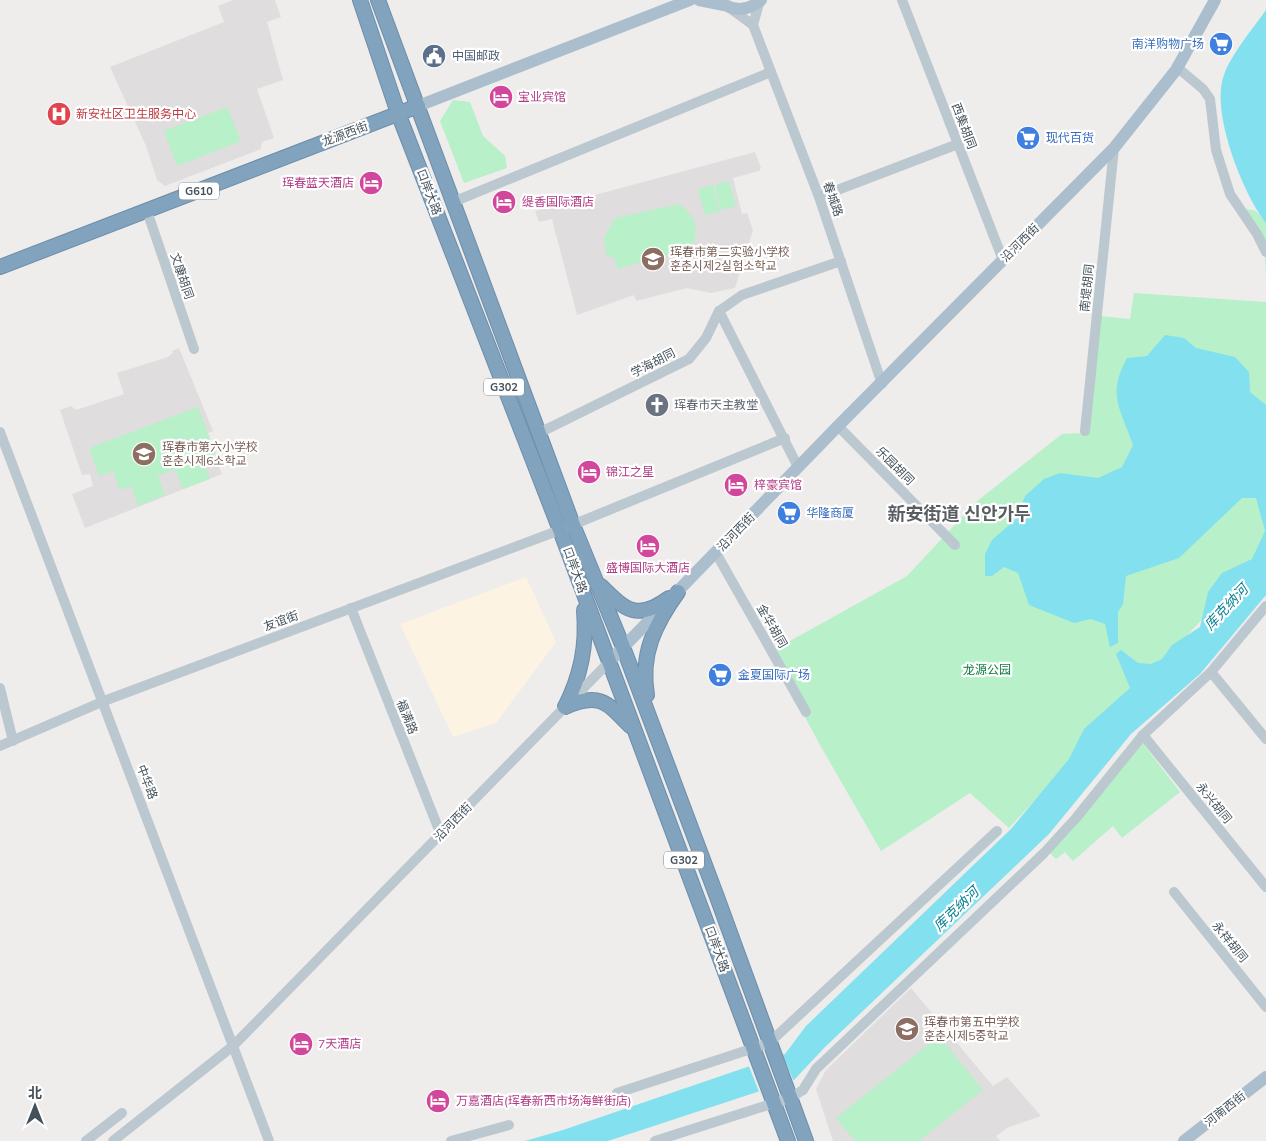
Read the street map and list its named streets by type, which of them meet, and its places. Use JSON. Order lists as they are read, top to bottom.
{
  "streets": {
    "highway": [
      "龙源西街",
      "G610",
      "口岸大路",
      "G302"
    ],
    "main road": ["沿河西街", "河南西街"],
    "street": [
      "西集胡同",
      "春城路",
      "文康胡同",
      "南堤胡同",
      "学海胡同",
      "乐园胡同",
      "友谊街",
      "金华胡同",
      "福满路",
      "中华路",
      "永兴胡同",
      "永祥胡同"
    ]
  },
  "crossings": [
    ["西集胡同", "沿河西街"],
    ["龙源西街", "口岸大路"],
    ["龙源西街", "文康胡同"],
    ["口岸大路", "沿河西街"],
    ["口岸大路", "学海胡同"],
    ["口岸大路", "友谊街"],
    ["春城路", "沿河西街"],
    ["春城路", "学海胡同"],
    ["沿河西街", "南堤胡同"],
    ["沿河西街", "乐园胡同"],
    ["沿河西街", "金华胡同"],
    ["沿河西街", "福满路"],
    ["沿河西街", "中华路"],
    ["友谊街", "福满路"],
    ["友谊街", "中华路"]
  ],
  "districts": ["新安街道 신안가두"],
  "water": ["库克纳河"],
  "parks": ["龙源公园"],
  "places": {
    "supermarket": [
      "南洋购物广场",
      "现代百货",
      "华隆商厦",
      "金夏国际广场"
    ],
    "public building": ["中国邮政"],
    "hotel": [
      "宝业宾馆",
      "珲春蓝天酒店",
      "缇香国际酒店",
      "锦江之星",
      "梓豪宾馆",
      "盛博国际大酒店",
      "7天酒店",
      "万嘉酒店(珲春新西市场海鲜街店)"
    ],
    "hospital": ["新安社区卫生服务中心"],
    "school or university": ["珲春市第二实验小学校 훈춘시제2실험소학교", "珲春市第六小学校 훈춘시제6소학교", "珲春市第五中学校 훈춘시제5중학교"],
    "church": ["珲春市天主教堂"]
  },
  "north": "top"
}
